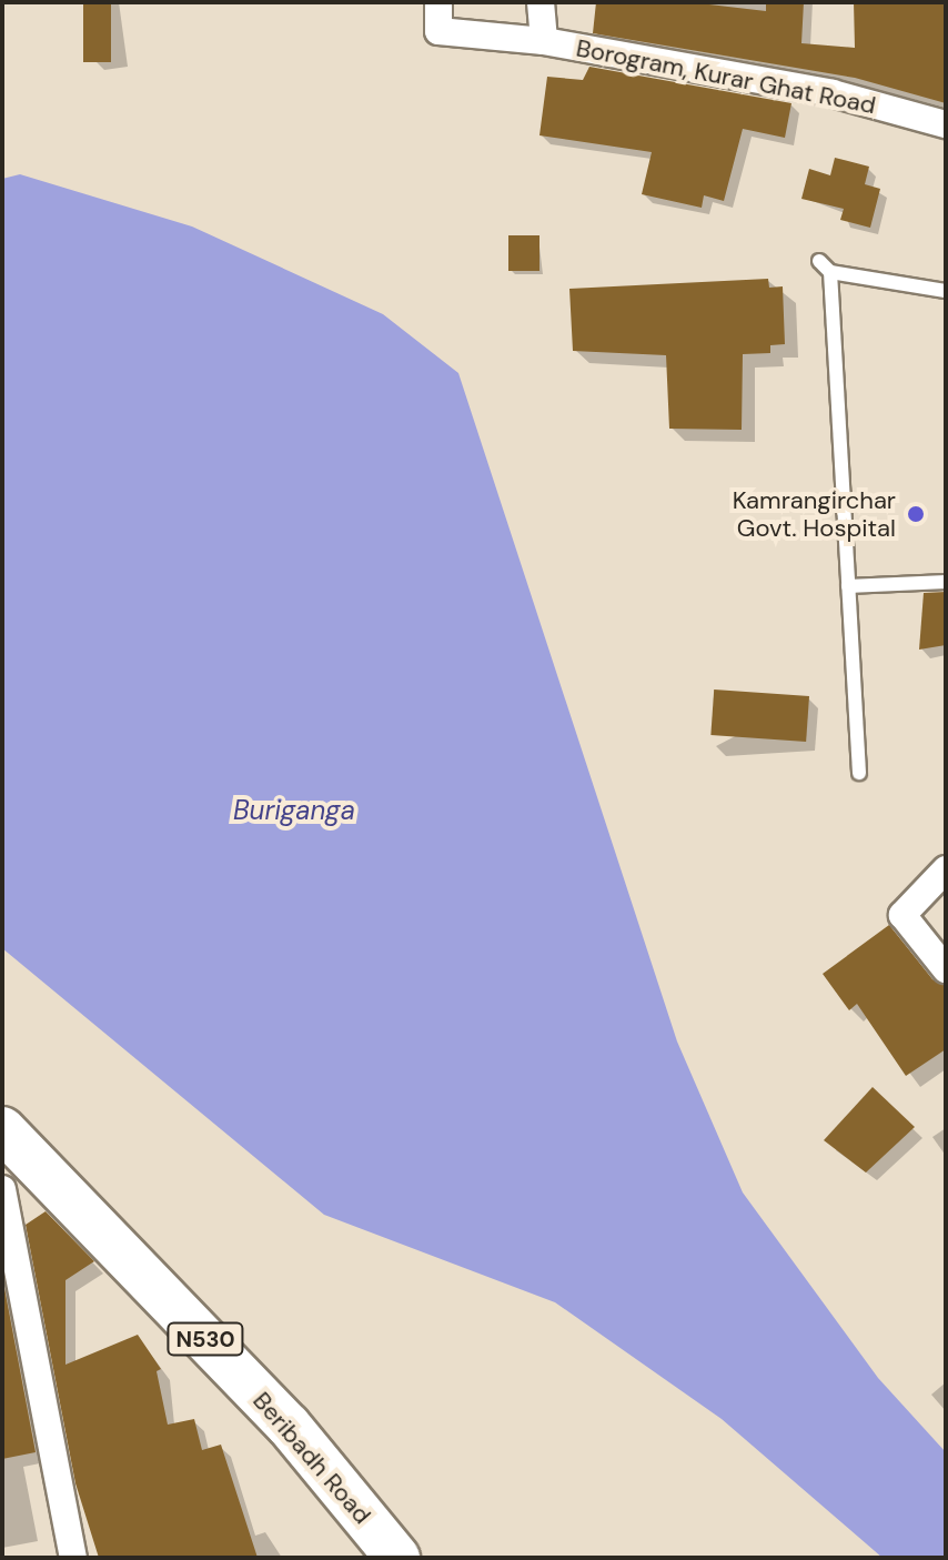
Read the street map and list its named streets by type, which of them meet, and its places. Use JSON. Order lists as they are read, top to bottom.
{
  "streets": {
    "highway": ["N530", "Beribadh Road"],
    "street": ["Borogram, Kurar Ghat Road"]
  },
  "water": ["Buriganga"],
  "places": ["Kamrangirchar Govt. Hospital"]
}
